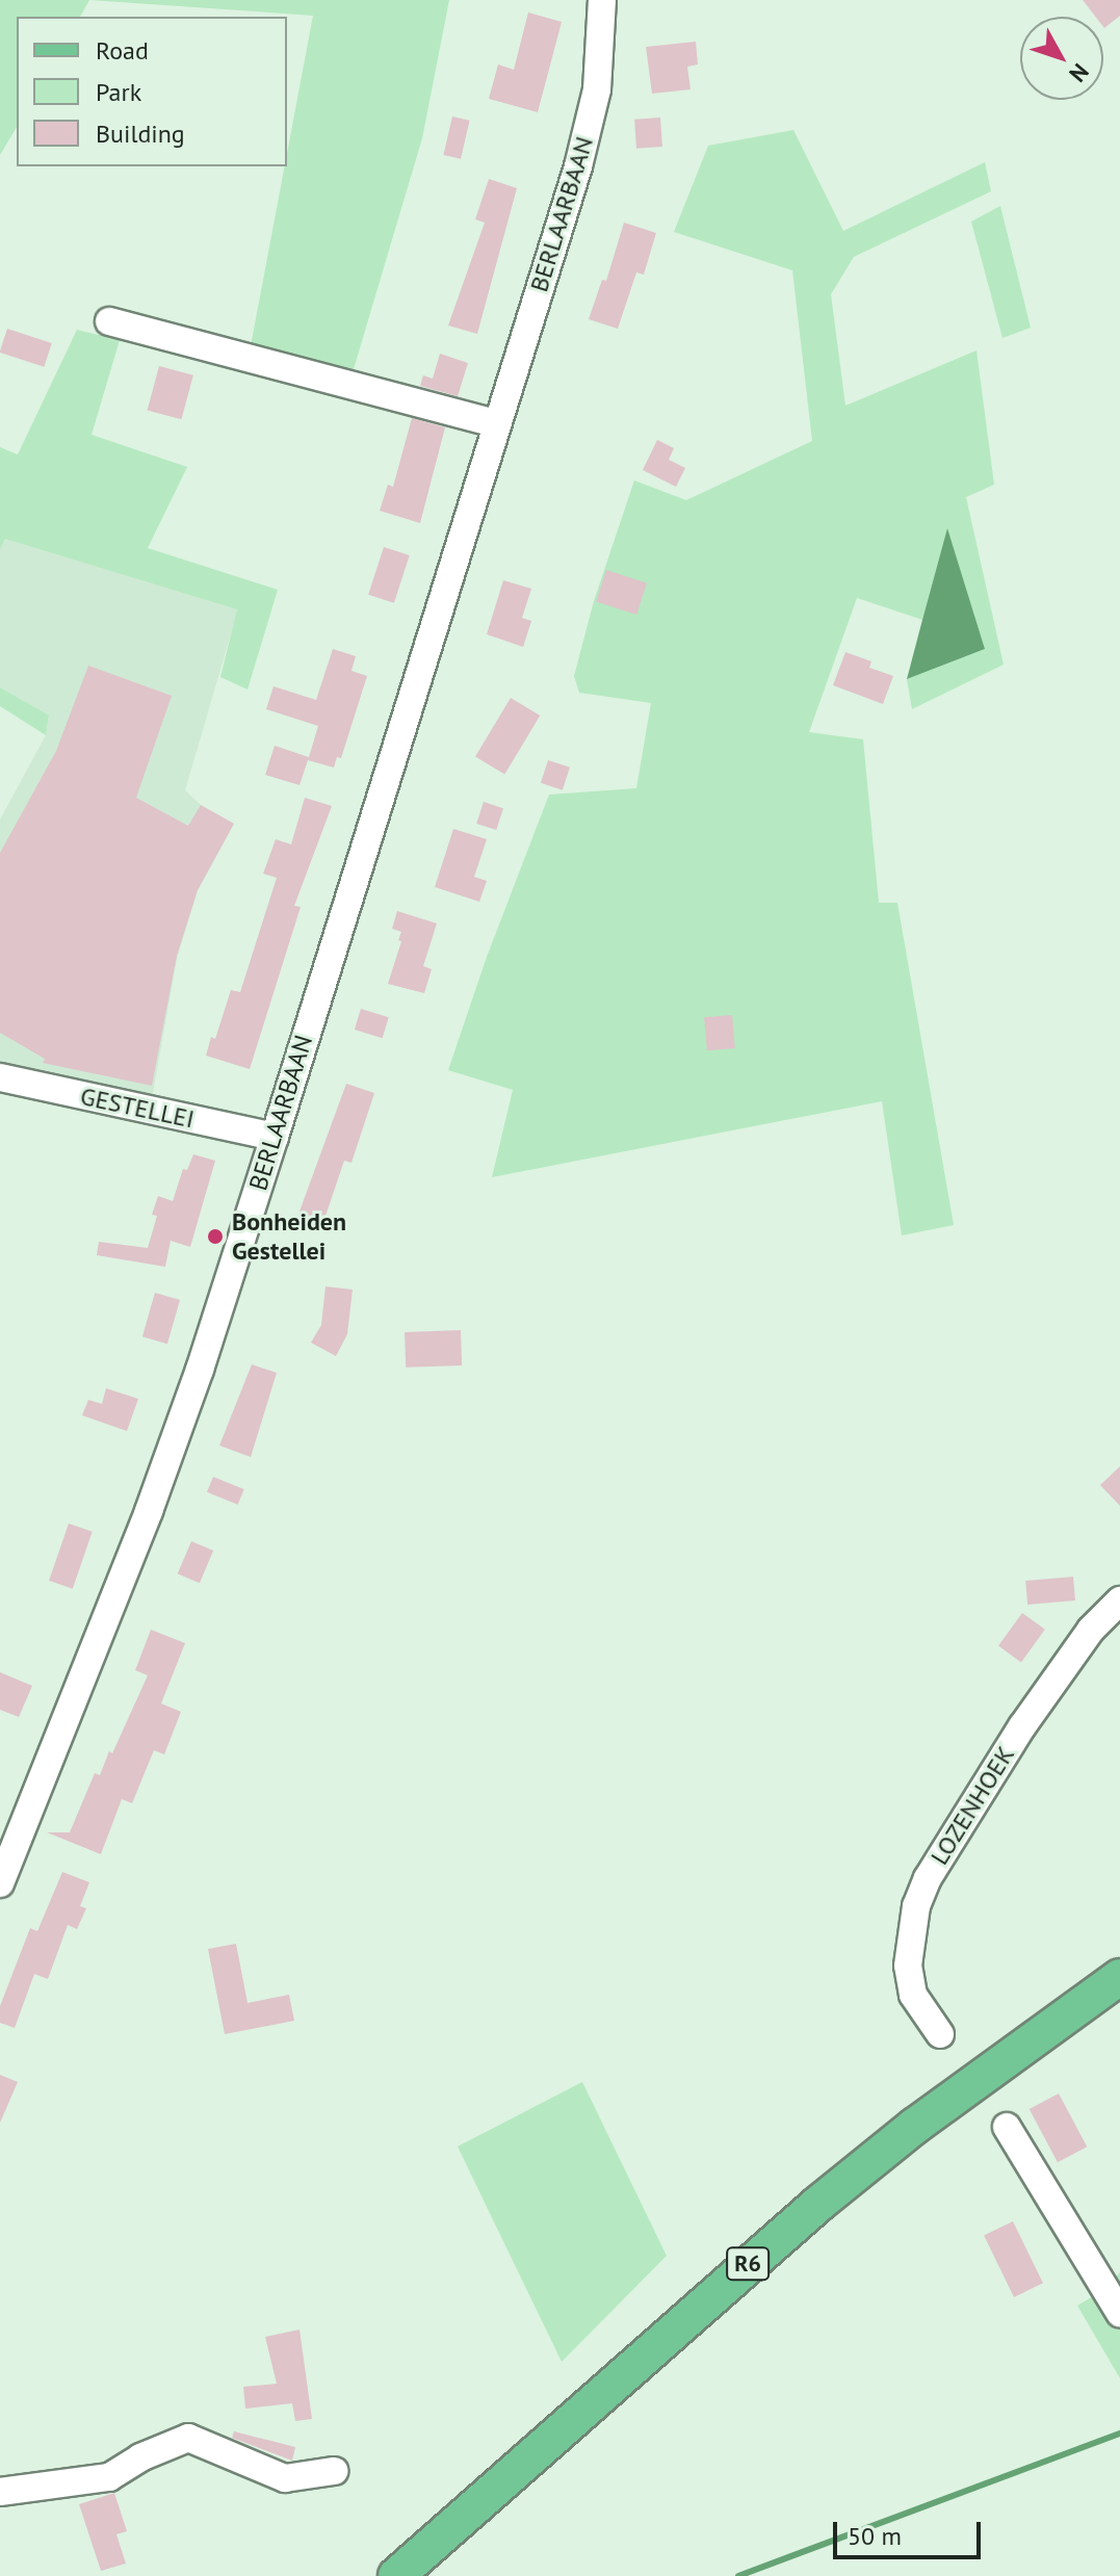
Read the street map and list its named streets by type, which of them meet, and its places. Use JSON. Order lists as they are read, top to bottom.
{
  "streets": {
    "main road": ["R6"],
    "street": ["BERLAARBAAN", "GESTELLEI", "LOZENHOEK"]
  },
  "crossings": [
    ["BERLAARBAAN", "GESTELLEI"]
  ],
  "places": ["Bonheiden Gestellei"],
  "legend": ["Road", "Park", "Building"],
  "scale_bar": "50 m",
  "north": "bottom right"
}
